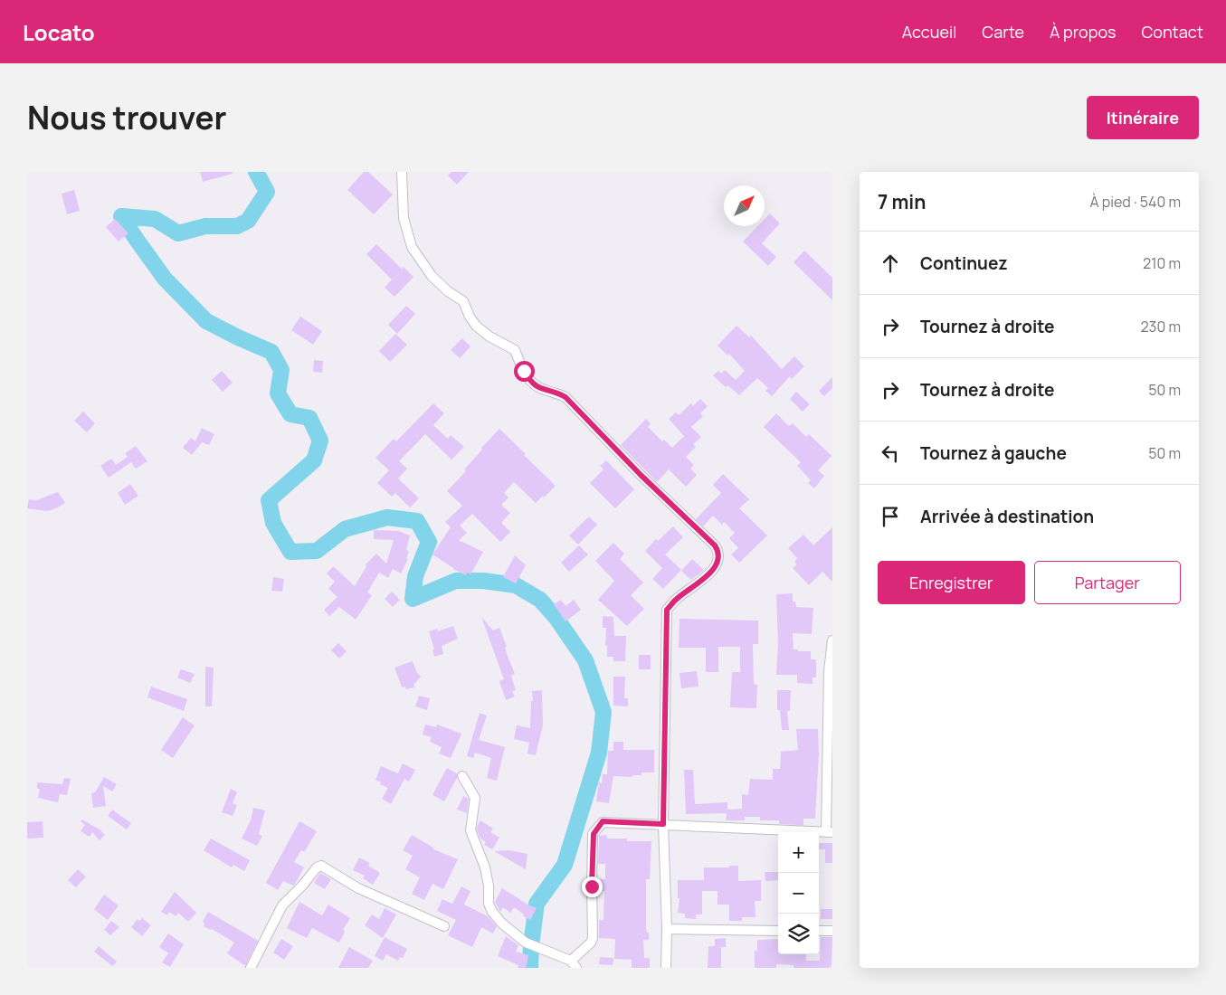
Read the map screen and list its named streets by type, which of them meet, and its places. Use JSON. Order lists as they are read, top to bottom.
{
  "north": "top right",
  "page": {
    "header": "Locato",
    "nav": [
      "Accueil",
      "Carte",
      "À propos",
      "Contact"
    ],
    "title": "Nous trouver",
    "buttons": [
      "Itinéraire",
      ["Enregistrer", "Partager"]
    ],
    "heading": ["7 min", "À pied · 540 m"],
    "list": [
      ["Continuez", "210 m"],
      ["Tournez à droite", "230 m"],
      ["Tournez à droite", "50 m"],
      ["Tournez à gauche", "50 m"],
      "Arrivée à destination"
    ],
    "map_buttons": ["+", "−"]
  }
}
